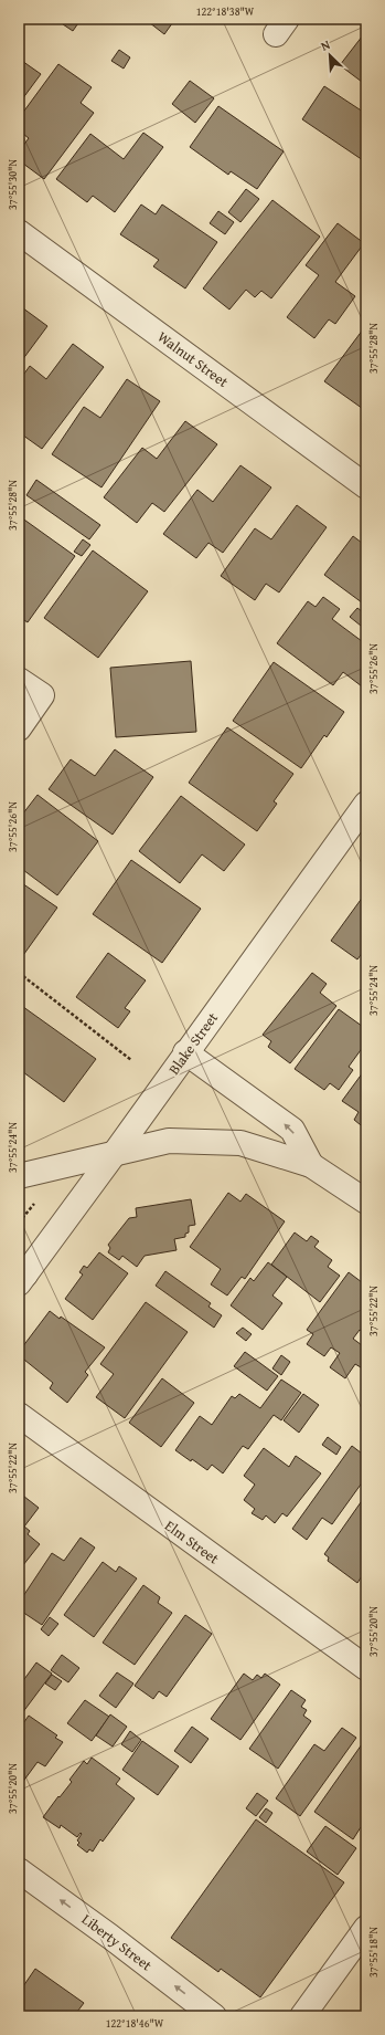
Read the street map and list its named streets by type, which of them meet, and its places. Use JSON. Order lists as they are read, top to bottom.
{
  "streets": {
    "street": [
      "Walnut Street",
      "Blake Street",
      "Elm Street",
      "Liberty Street"
    ]
  },
  "one_way": ["Liberty Street"],
  "north": "top left",
  "coordinates": [
    "122°18'38\"W",
    "37°55'30\"N",
    "37°55'28\"N",
    "37°55'26\"N",
    "37°55'24\"N",
    "37°55'22\"N",
    "37°55'20\"N",
    "37°55'18\"N",
    "122°18'46\"W"
  ]
}
